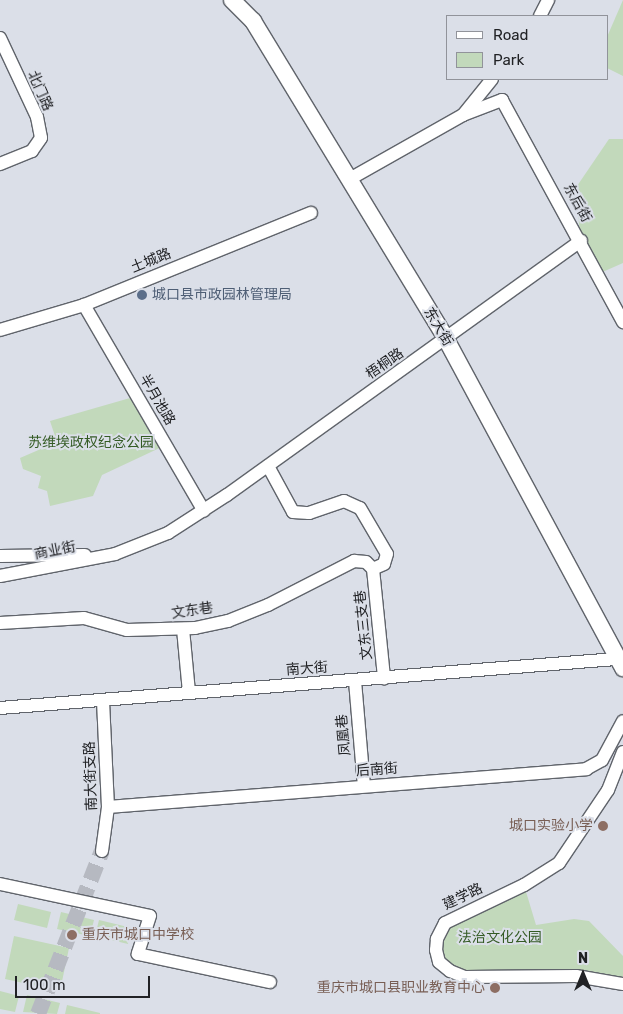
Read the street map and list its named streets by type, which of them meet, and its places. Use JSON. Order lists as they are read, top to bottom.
{
  "streets": {
    "main road": ["东大街"],
    "street": [
      "北门路",
      "东后街",
      "土城路",
      "梧桐路",
      "半月池路",
      "商业街",
      "文东巷",
      "文东三支巷",
      "南大街",
      "凤凰巷",
      "后南街",
      "南大街支路",
      "建学路"
    ]
  },
  "crossings": [
    ["东后街", "梧桐路"],
    ["土城路", "半月池路"],
    ["东大街", "梧桐路"],
    ["东大街", "南大街"],
    ["梧桐路", "半月池路"],
    ["梧桐路", "商业街"],
    ["半月池路", "商业街"],
    ["文东巷", "文东三支巷"],
    ["文东三支巷", "南大街"],
    ["南大街", "凤凰巷"],
    ["南大街", "南大街支路"],
    ["凤凰巷", "后南街"],
    ["后南街", "南大街支路"]
  ],
  "parks": ["苏维埃政权纪念公园", "法治文化公园"],
  "places": [
    "城口县市政园林管理局",
    "城口实验小学",
    "重庆市城口中学校",
    "重庆市城口县职业教育中心"
  ],
  "legend": ["Road", "Park"],
  "scale_bar": "100 m",
  "north": "top"
}
